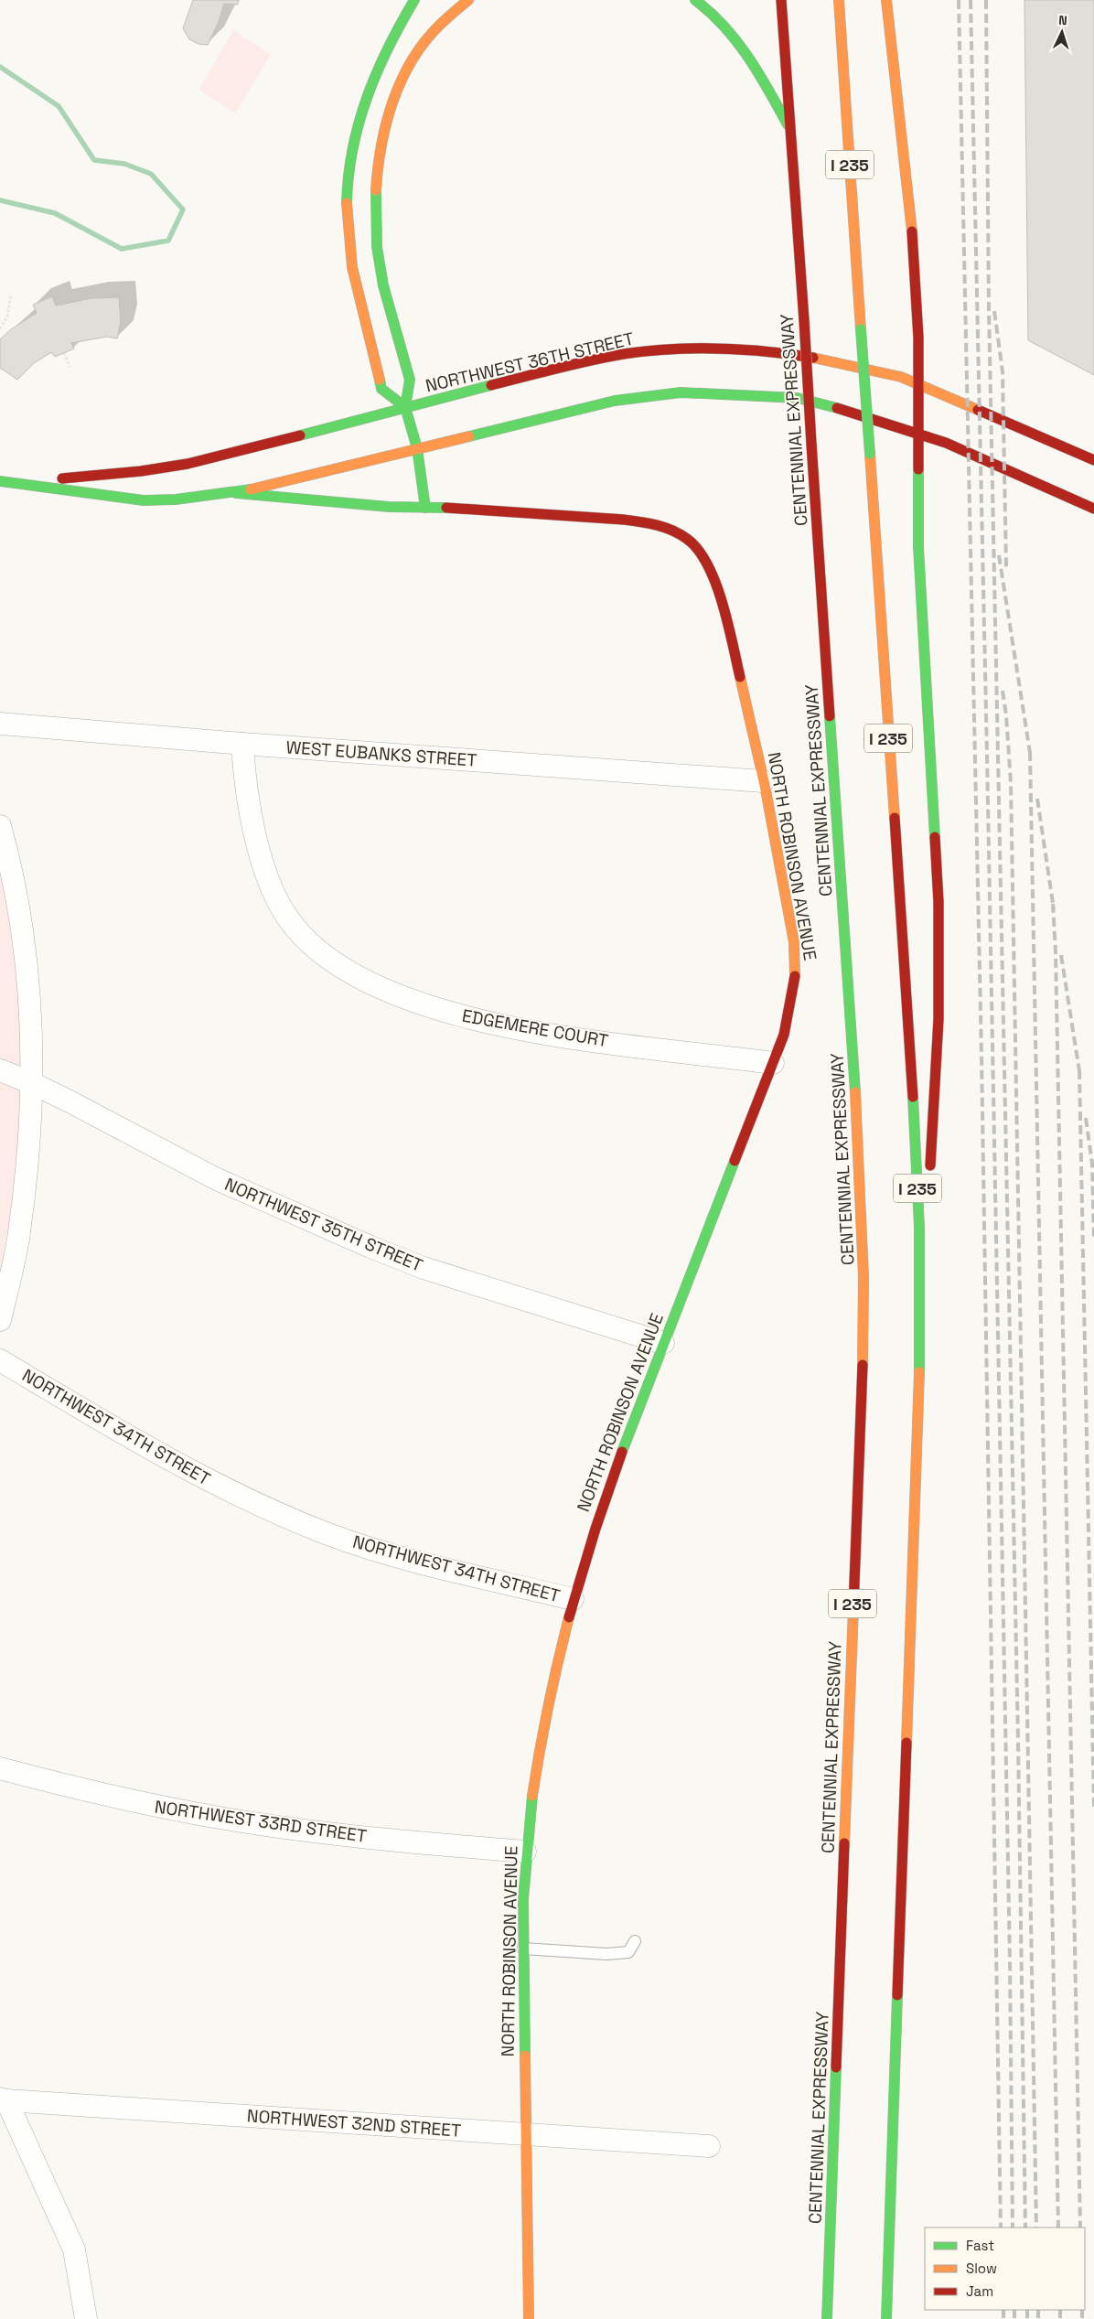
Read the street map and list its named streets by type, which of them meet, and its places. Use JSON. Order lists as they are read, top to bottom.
{
  "streets": {
    "main road": [
      "I 235",
      "NORTHWEST 36TH STREET",
      "CENTENNIAL EXPRESSWAY",
      "NORTH ROBINSON AVENUE"
    ],
    "street": [
      "WEST EUBANKS STREET",
      "EDGEMERE COURT",
      "NORTHWEST 35TH STREET",
      "NORTHWEST 34TH STREET",
      "NORTHWEST 33RD STREET",
      "NORTHWEST 32ND STREET"
    ]
  },
  "crossings": [
    ["WEST EUBANKS STREET", "NORTH ROBINSON AVENUE"],
    ["WEST EUBANKS STREET", "EDGEMERE COURT"],
    ["NORTH ROBINSON AVENUE", "EDGEMERE COURT"],
    ["NORTH ROBINSON AVENUE", "NORTHWEST 35TH STREET"],
    ["NORTH ROBINSON AVENUE", "NORTHWEST 34TH STREET"],
    ["NORTH ROBINSON AVENUE", "NORTHWEST 33RD STREET"],
    ["NORTH ROBINSON AVENUE", "NORTHWEST 32ND STREET"]
  ],
  "legend": ["Fast", "Slow", "Jam"],
  "north": "top"
}
